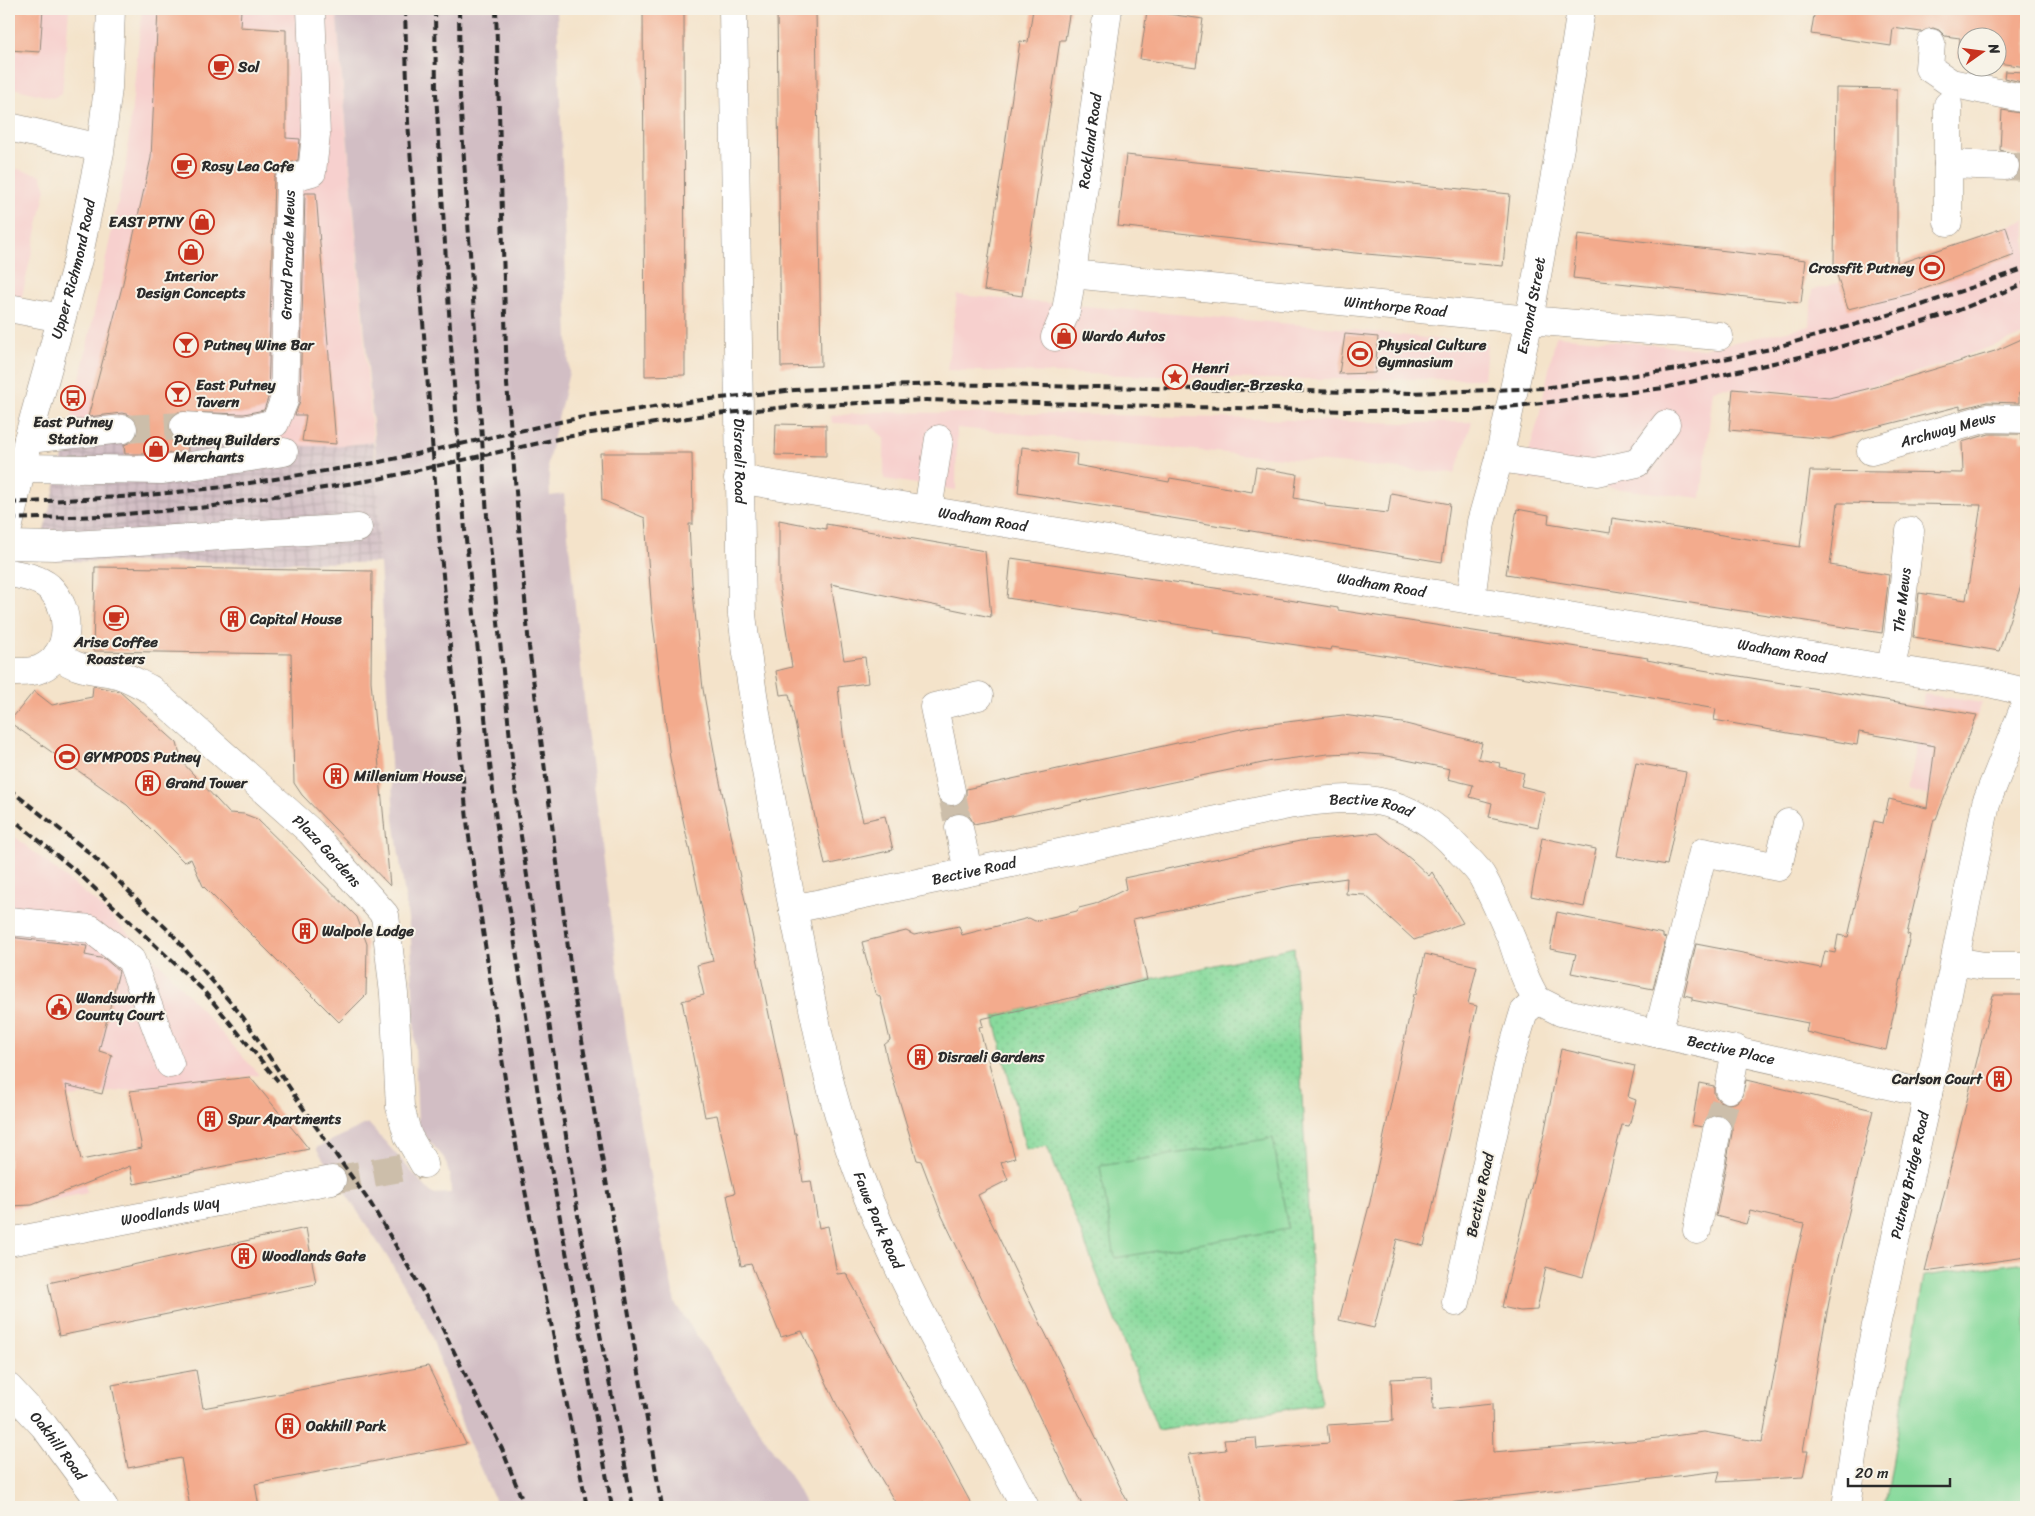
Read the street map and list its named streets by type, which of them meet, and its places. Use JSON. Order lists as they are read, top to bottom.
{
  "streets": {
    "main road": [
      "Rockland Road",
      "Grand Parade Mews",
      "Upper Richmond Road",
      "Esmond Street",
      "Winthorpe Road",
      "Archway Mews",
      "Disraeli Road",
      "Wadham Road",
      "The Mews",
      "Bective Road",
      "Plaza Gardens",
      "Bective Place",
      "Putney Bridge Road",
      "Woodlands Way",
      "Fawe Park Road",
      "Oakhill Road"
    ]
  },
  "crossings": [
    ["Rockland Road", "Winthorpe Road"],
    ["Esmond Street", "Winthorpe Road"],
    ["Esmond Street", "Wadham Road"],
    ["Disraeli Road", "Wadham Road"],
    ["Disraeli Road", "Bective Road"],
    ["Disraeli Road", "Fawe Park Road"],
    ["Wadham Road", "The Mews"],
    ["Bective Road", "Bective Place"],
    ["Bective Road", "Fawe Park Road"],
    ["Bective Place", "Putney Bridge Road"]
  ],
  "places": {
    "cafe": ["Sol", "Rosy Lea Cafe", "Arise Coffee Roasters"],
    "shop": [
      "EAST PTNY",
      "Interior Design Concepts",
      "Wardo Autos",
      "Putney Builders Merchants"
    ],
    "sports": ["Crossfit Putney", "Physical Culture Gymnasium", "GYMPODS Putney"],
    "bar": ["Putney Wine Bar", "East Putney Tavern"],
    "place": ["Henri Gaudier-Brzeska"],
    "bus stop": ["East Putney Station"],
    "building": [
      "Capital House",
      "Millenium House",
      "Grand Tower",
      "Walpole Lodge",
      "Disraeli Gardens",
      "Carlson Court",
      "Spur Apartments",
      "Woodlands Gate",
      "Oakhill Park"
    ],
    "public building": ["Wandsworth County Court"]
  },
  "scale_bar": "20 m",
  "north": "right"
}
